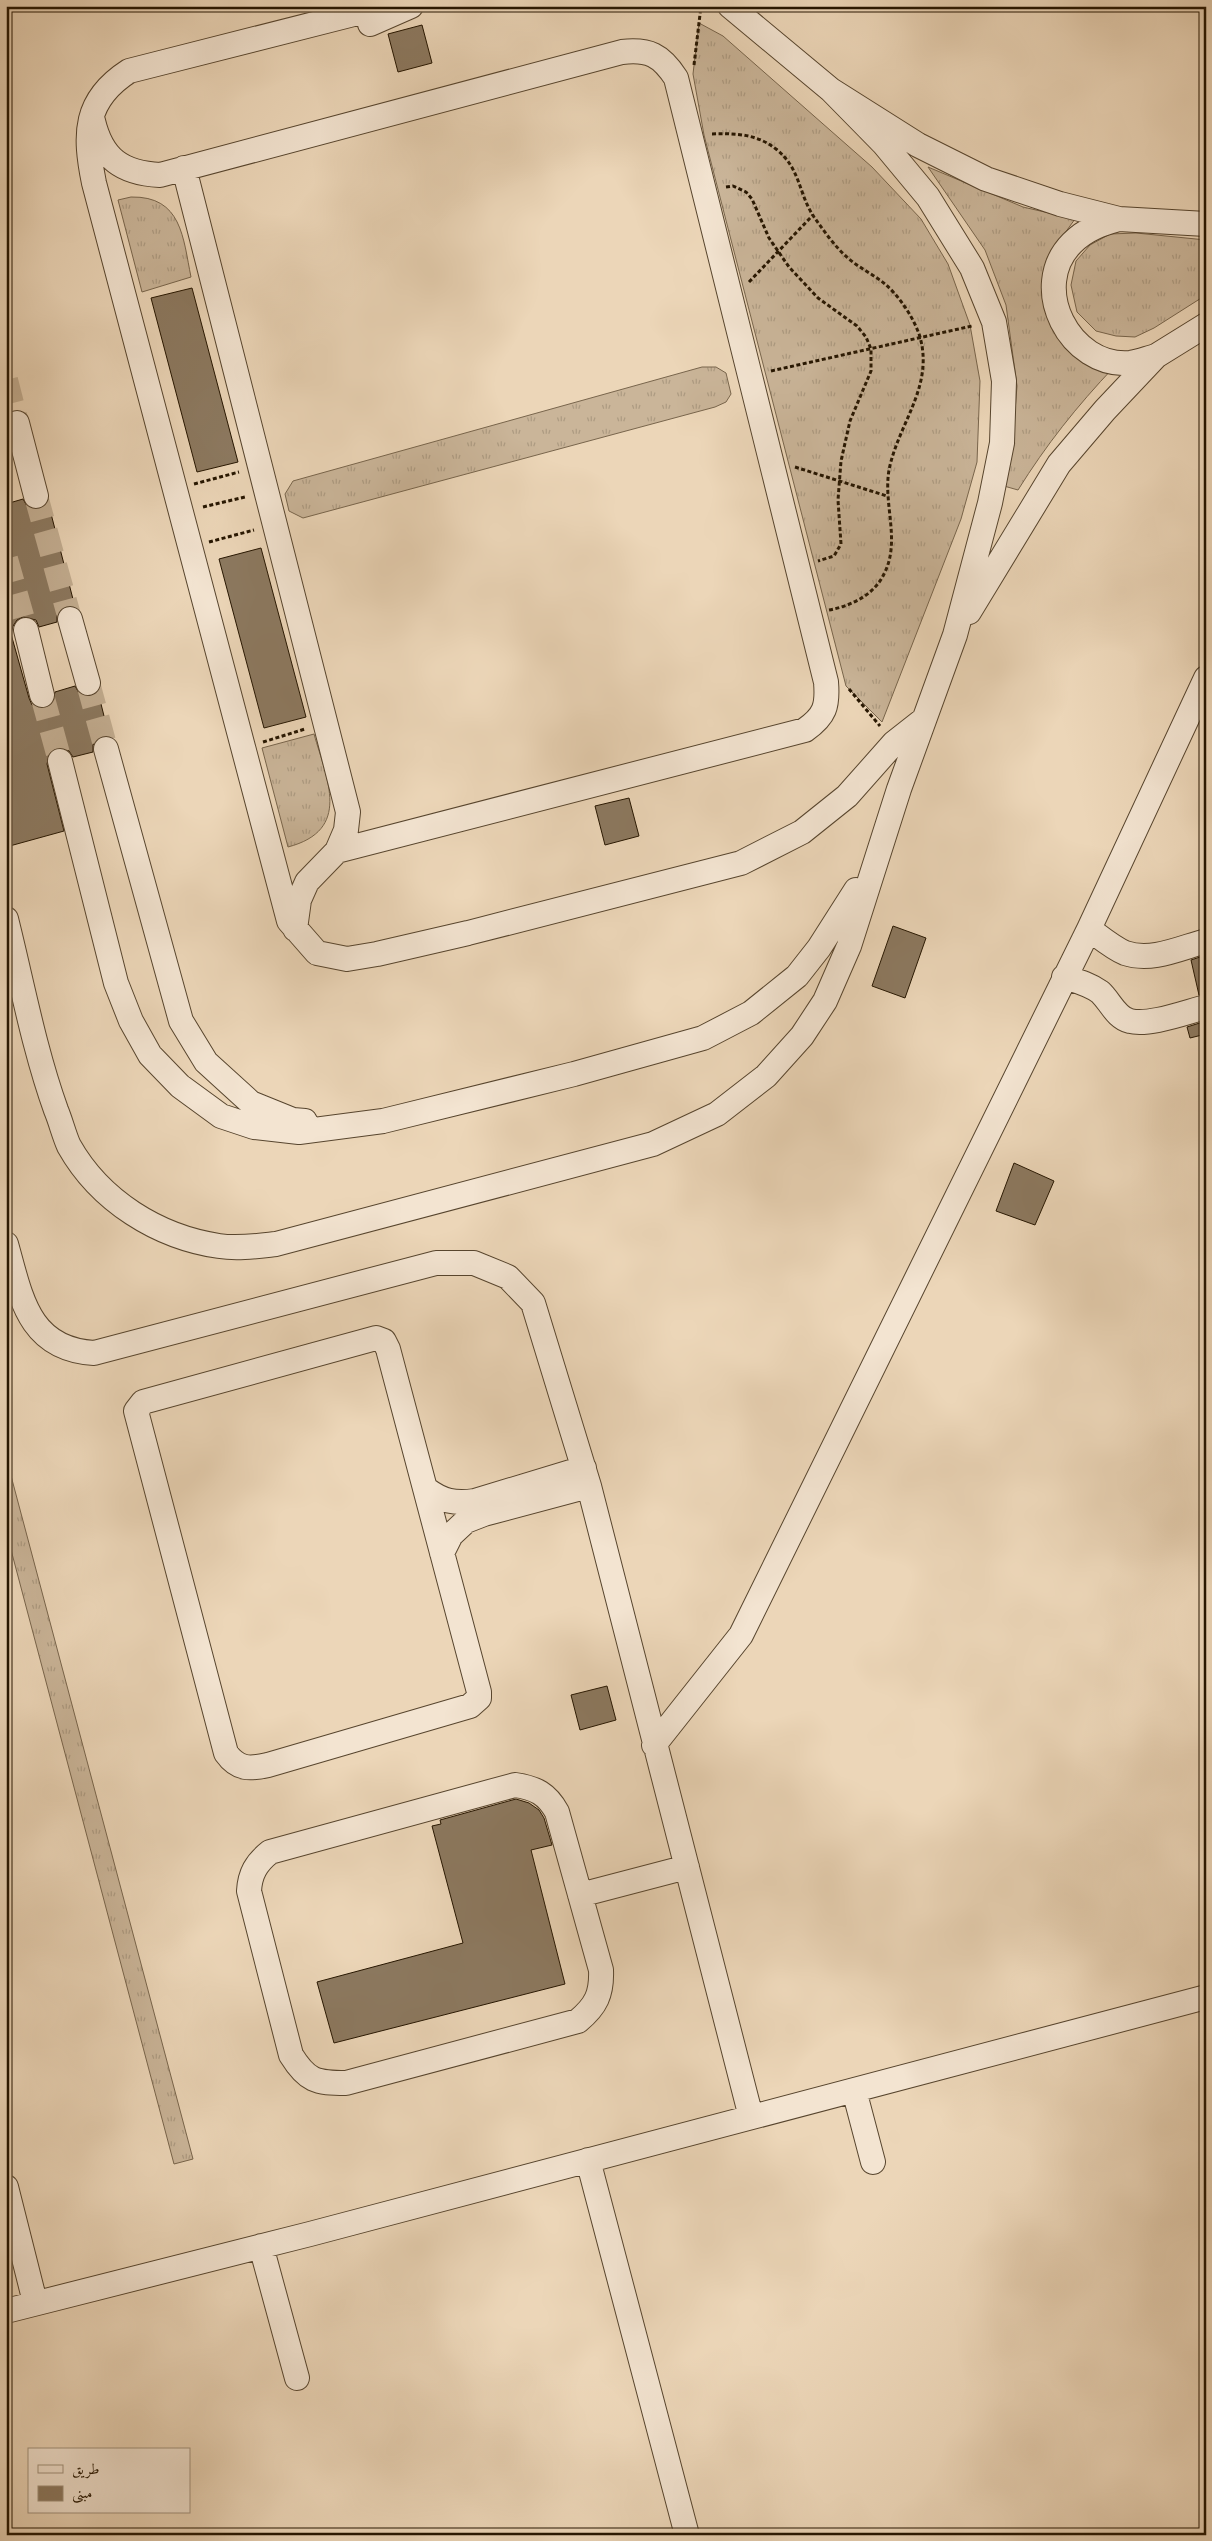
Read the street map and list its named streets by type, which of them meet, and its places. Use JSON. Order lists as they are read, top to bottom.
{
  "legend": ["طريق", "مبنى"]
}
